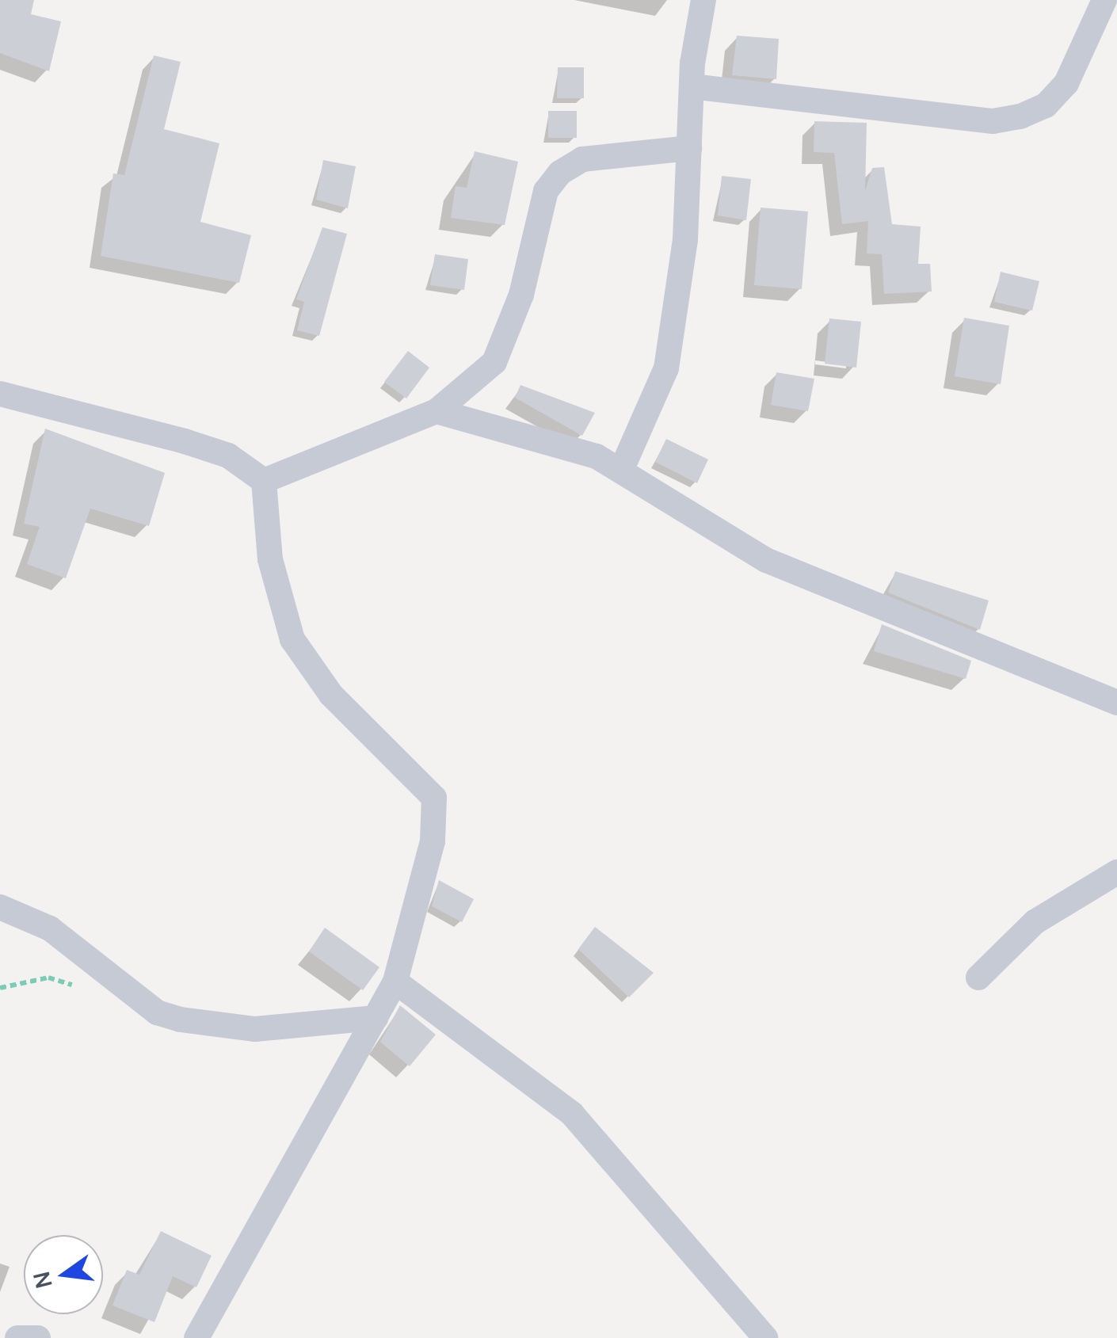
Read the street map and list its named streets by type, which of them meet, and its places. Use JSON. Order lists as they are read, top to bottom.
{
  "north": "left"
}
